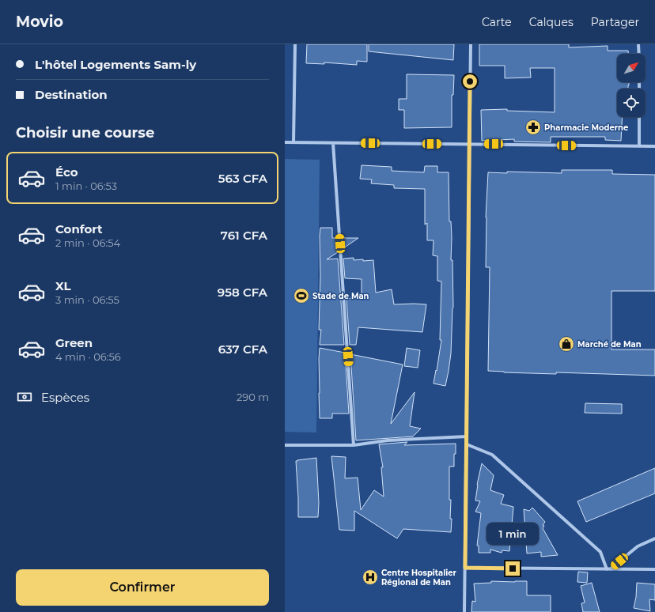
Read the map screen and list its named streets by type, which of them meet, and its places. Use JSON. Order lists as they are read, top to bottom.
{
  "places": {
    "pharmacy": ["Pharmacie Moderne"],
    "sports": ["Stade de Man"],
    "shop": ["Marché de Man"],
    "hospital": ["Centre Hospitalier Régional de Man"]
  },
  "north": "top right",
  "page": {
    "header": "Movio",
    "nav": ["Carte", "Calques", "Partager"],
    "banner": ["L'hôtel Logements Sam-ly", "Destination"],
    "heading": "Choisir une course",
    "list": [
      {
        "name": "Éco",
        "note": "1 min · 06:53",
        "value": "563 CFA"
      },
      {
        "name": "Confort",
        "note": "2 min · 06:54",
        "value": "761 CFA"
      },
      {
        "name": "XL",
        "note": "3 min · 06:55",
        "value": "958 CFA"
      },
      {
        "name": "Green",
        "note": "4 min · 06:56",
        "value": "637 CFA"
      }
    ],
    "pay": ["Espèces", "290 m"],
    "bubble": "1 min",
    "buttons": "Confirmer"
  }
}
